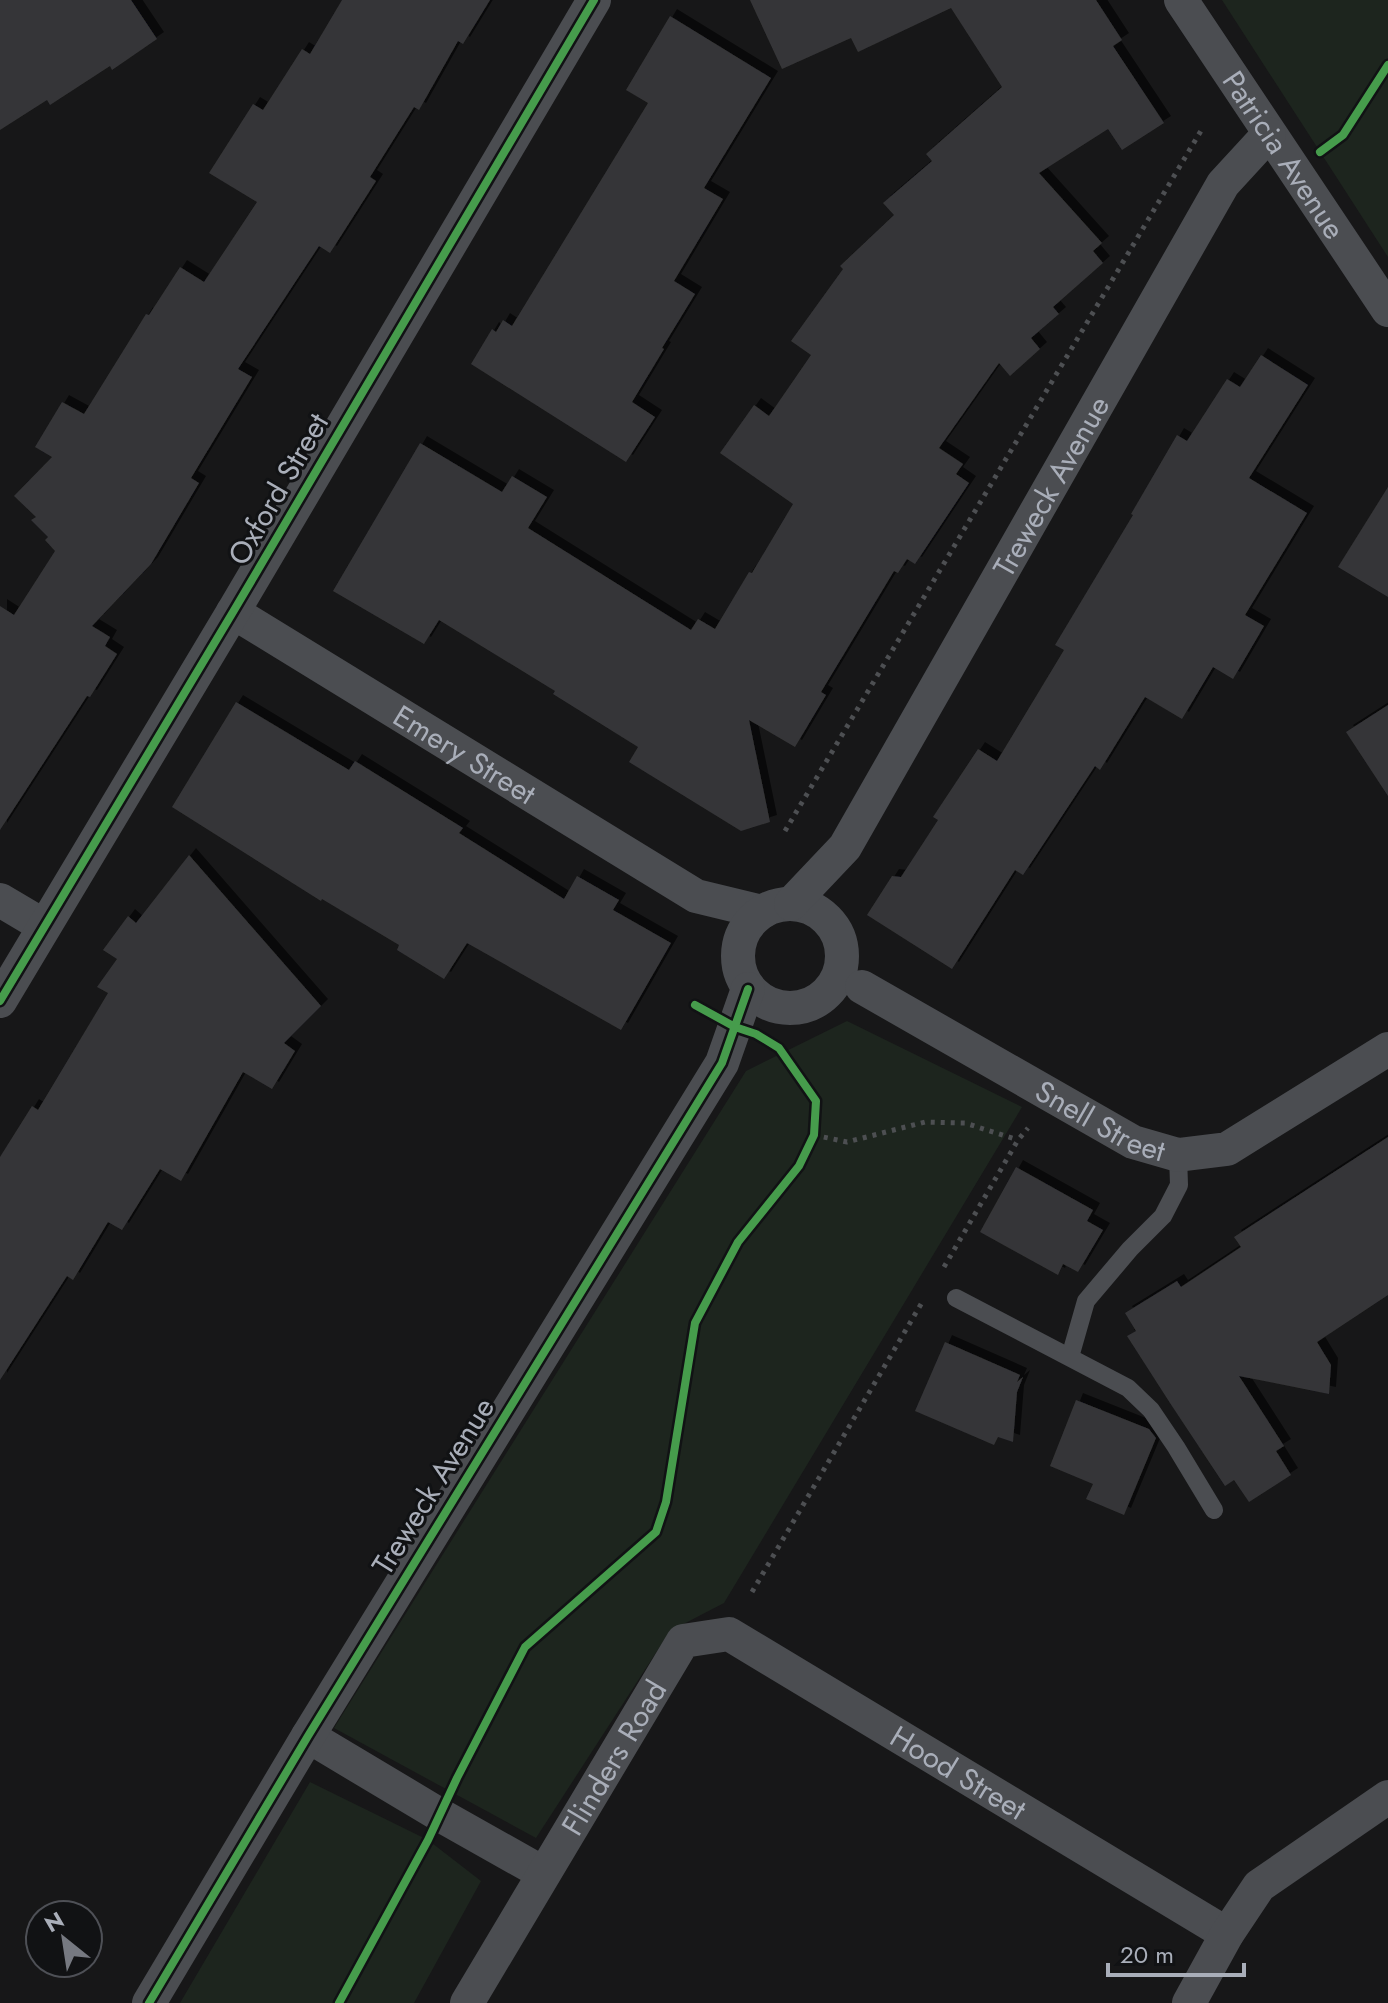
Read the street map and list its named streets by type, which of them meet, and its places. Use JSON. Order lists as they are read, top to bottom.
{
  "streets": {
    "street": [
      "Patricia Avenue",
      "Treweck Avenue",
      "Oxford Street",
      "Emery Street",
      "Snell Street",
      "Flinders Road",
      "Hood Street"
    ]
  },
  "crossings": [
    ["Patricia Avenue", "Treweck Avenue"],
    ["Treweck Avenue", "Emery Street"],
    ["Oxford Street", "Emery Street"],
    ["Flinders Road", "Hood Street"]
  ],
  "scale_bar": "20 m",
  "north": "top left"
}
